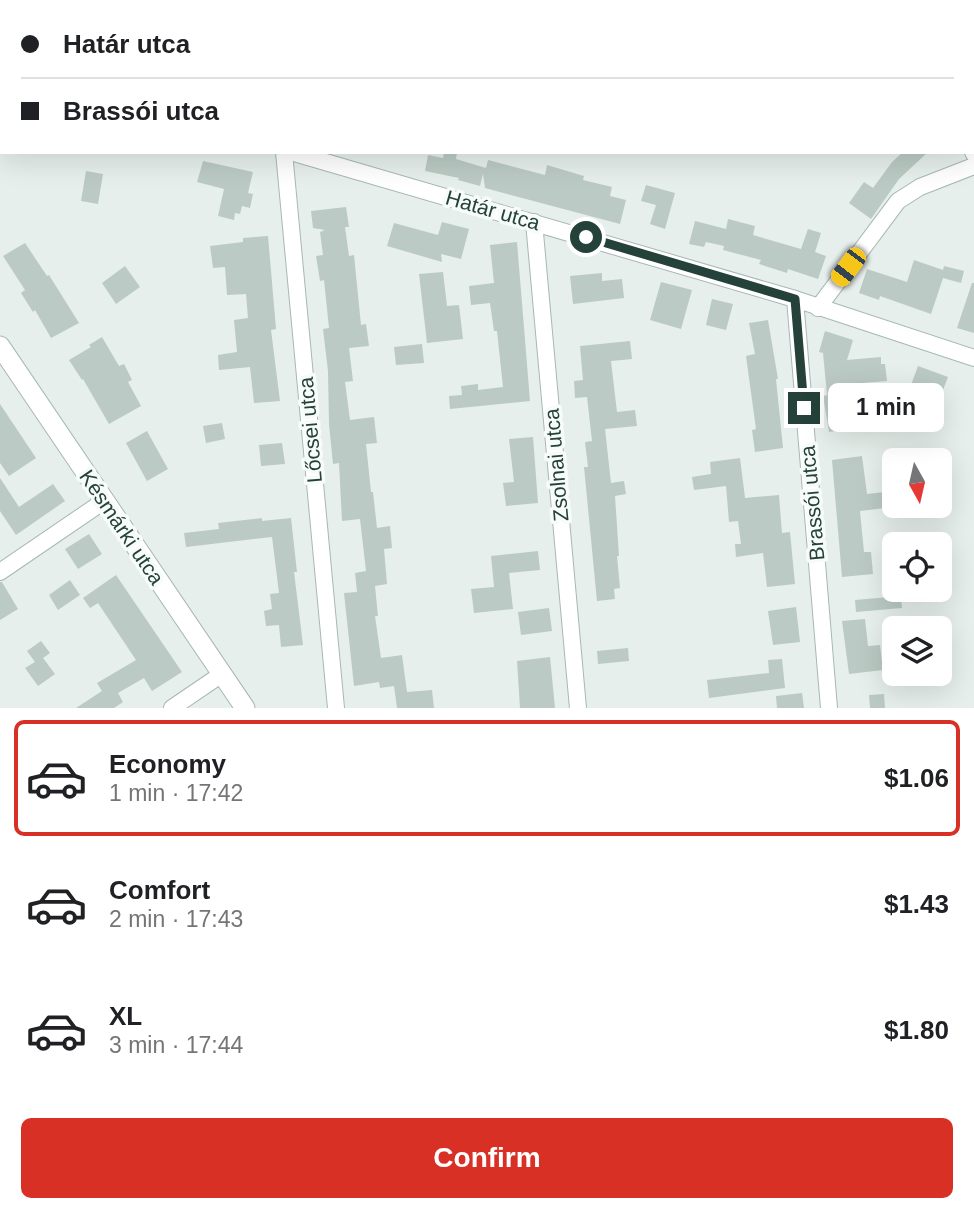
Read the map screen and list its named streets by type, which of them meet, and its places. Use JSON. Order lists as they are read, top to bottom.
{
  "streets": {
    "street": [
      "Határ utca",
      "Lőcsei utca",
      "Zsolnai utca",
      "Brassói utca",
      "Késmárki utca"
    ]
  },
  "crossings": [
    ["Határ utca", "Zsolnai utca"],
    ["Határ utca", "Brassói utca"]
  ],
  "north": "bottom",
  "page": {
    "banner": ["Határ utca", "Brassói utca"],
    "bubble": "1 min",
    "list": [
      {
        "name": "Economy",
        "note": "1 min · 17:42",
        "value": "$1.06"
      },
      {
        "name": "Comfort",
        "note": "2 min · 17:43",
        "value": "$1.43"
      },
      {
        "name": "XL",
        "note": "3 min · 17:44",
        "value": "$1.80"
      }
    ],
    "buttons": "Confirm"
  }
}
